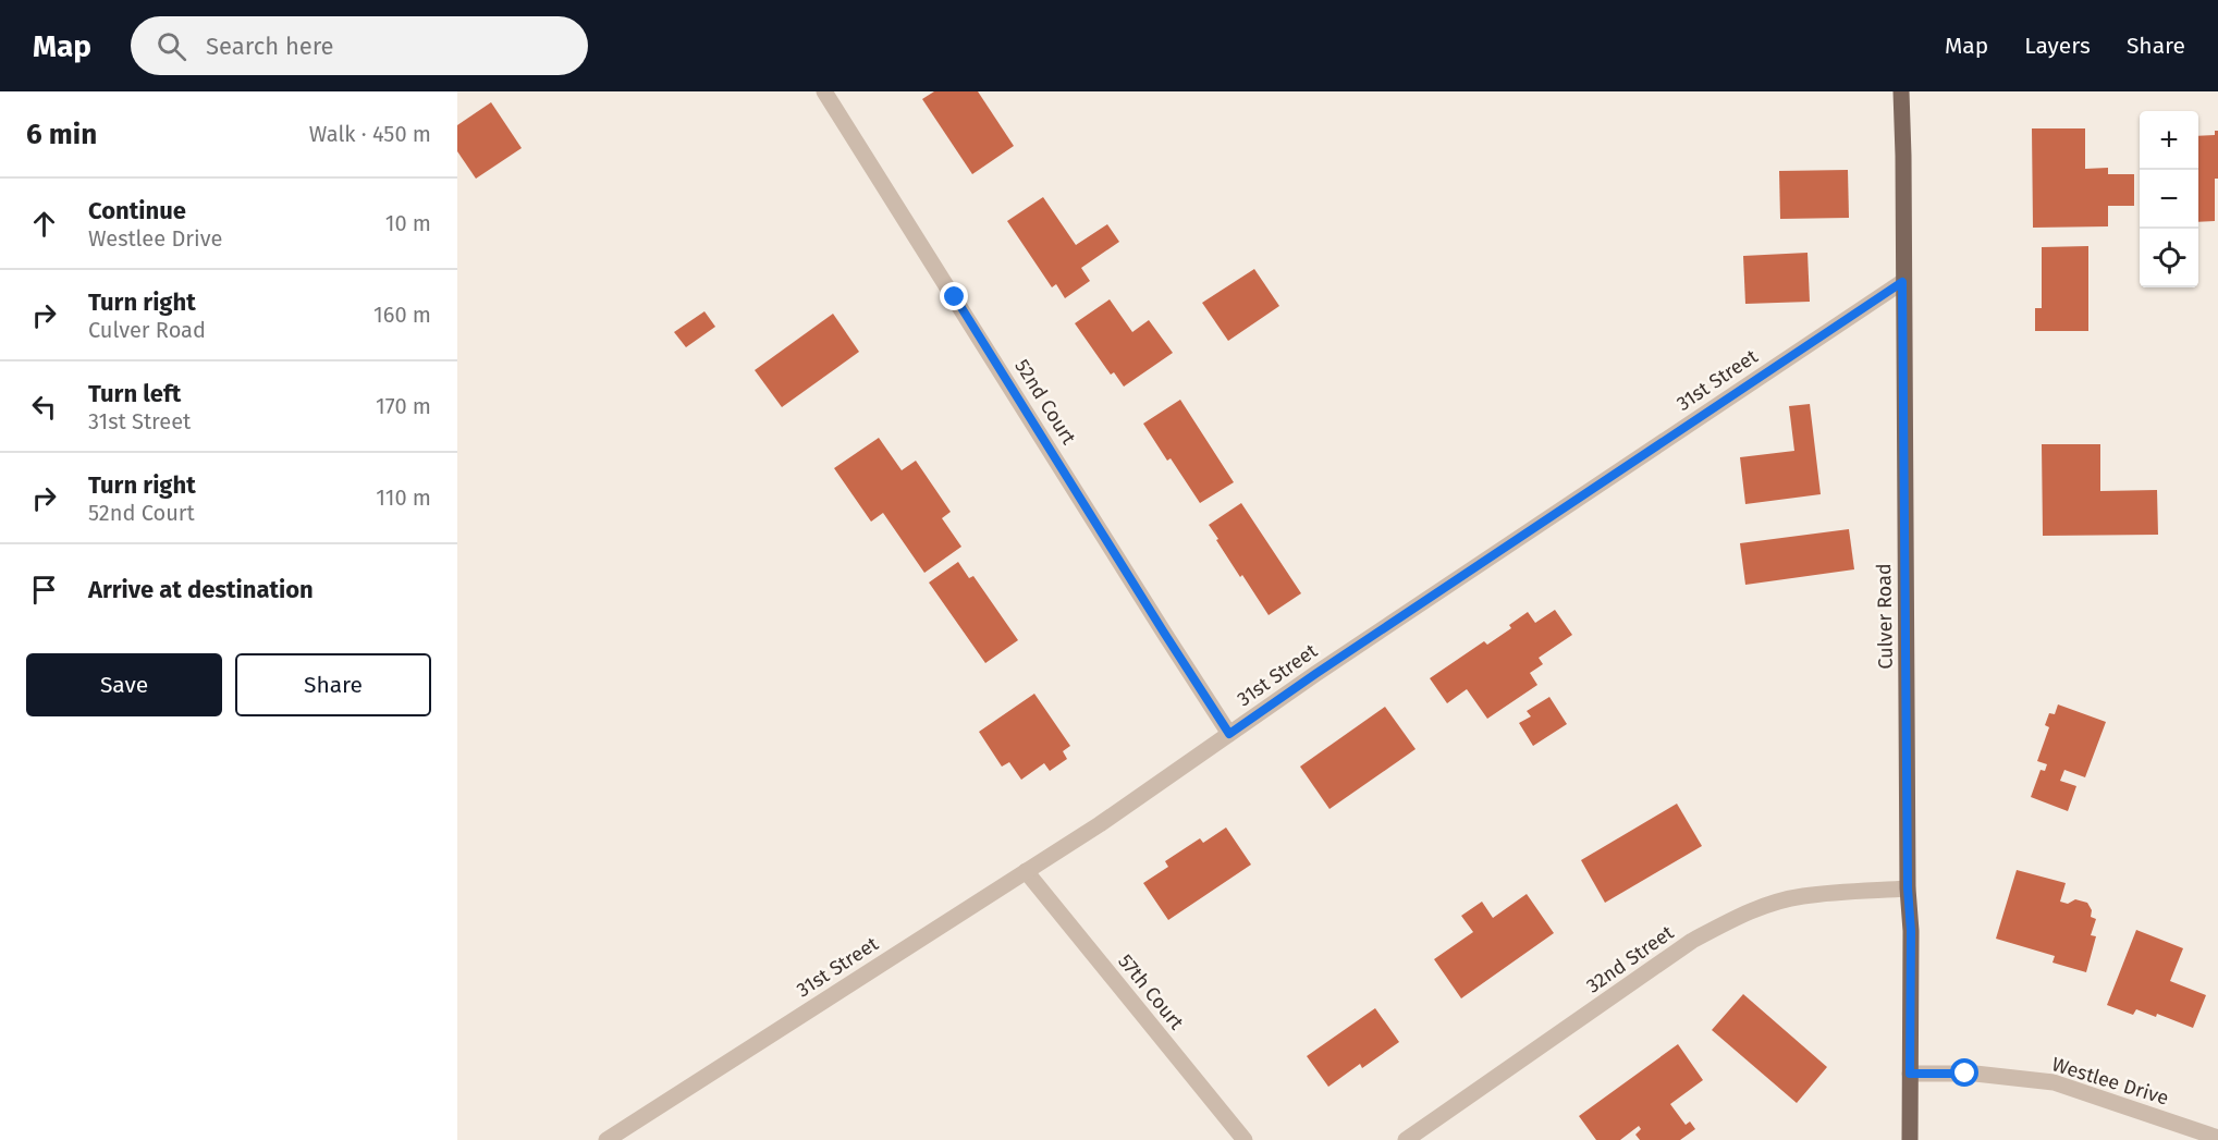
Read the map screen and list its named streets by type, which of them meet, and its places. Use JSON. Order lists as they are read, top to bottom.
{
  "streets": {
    "main road": ["Culver Road"],
    "street": [
      "31st Street",
      "52nd Court",
      "32nd Street",
      "57th Court",
      "Westlee Drive"
    ]
  },
  "crossings": [
    ["31st Street", "52nd Court"],
    ["31st Street", "Culver Road"],
    ["31st Street", "57th Court"],
    ["Culver Road", "32nd Street"],
    ["Culver Road", "Westlee Drive"]
  ],
  "page": {
    "header": "Map",
    "search": "Search here",
    "nav": ["Map", "Layers", "Share"],
    "heading": ["6 min", "Walk · 450 m"],
    "map_buttons": ["+", "−"],
    "list": [
      ["Continue", "Westlee Drive", "10 m"],
      ["Turn right", "Culver Road", "160 m"],
      ["Turn left", "31st Street", "170 m"],
      ["Turn right", "52nd Court", "110 m"],
      "Arrive at destination"
    ],
    "buttons": ["Save", "Share"]
  }
}
